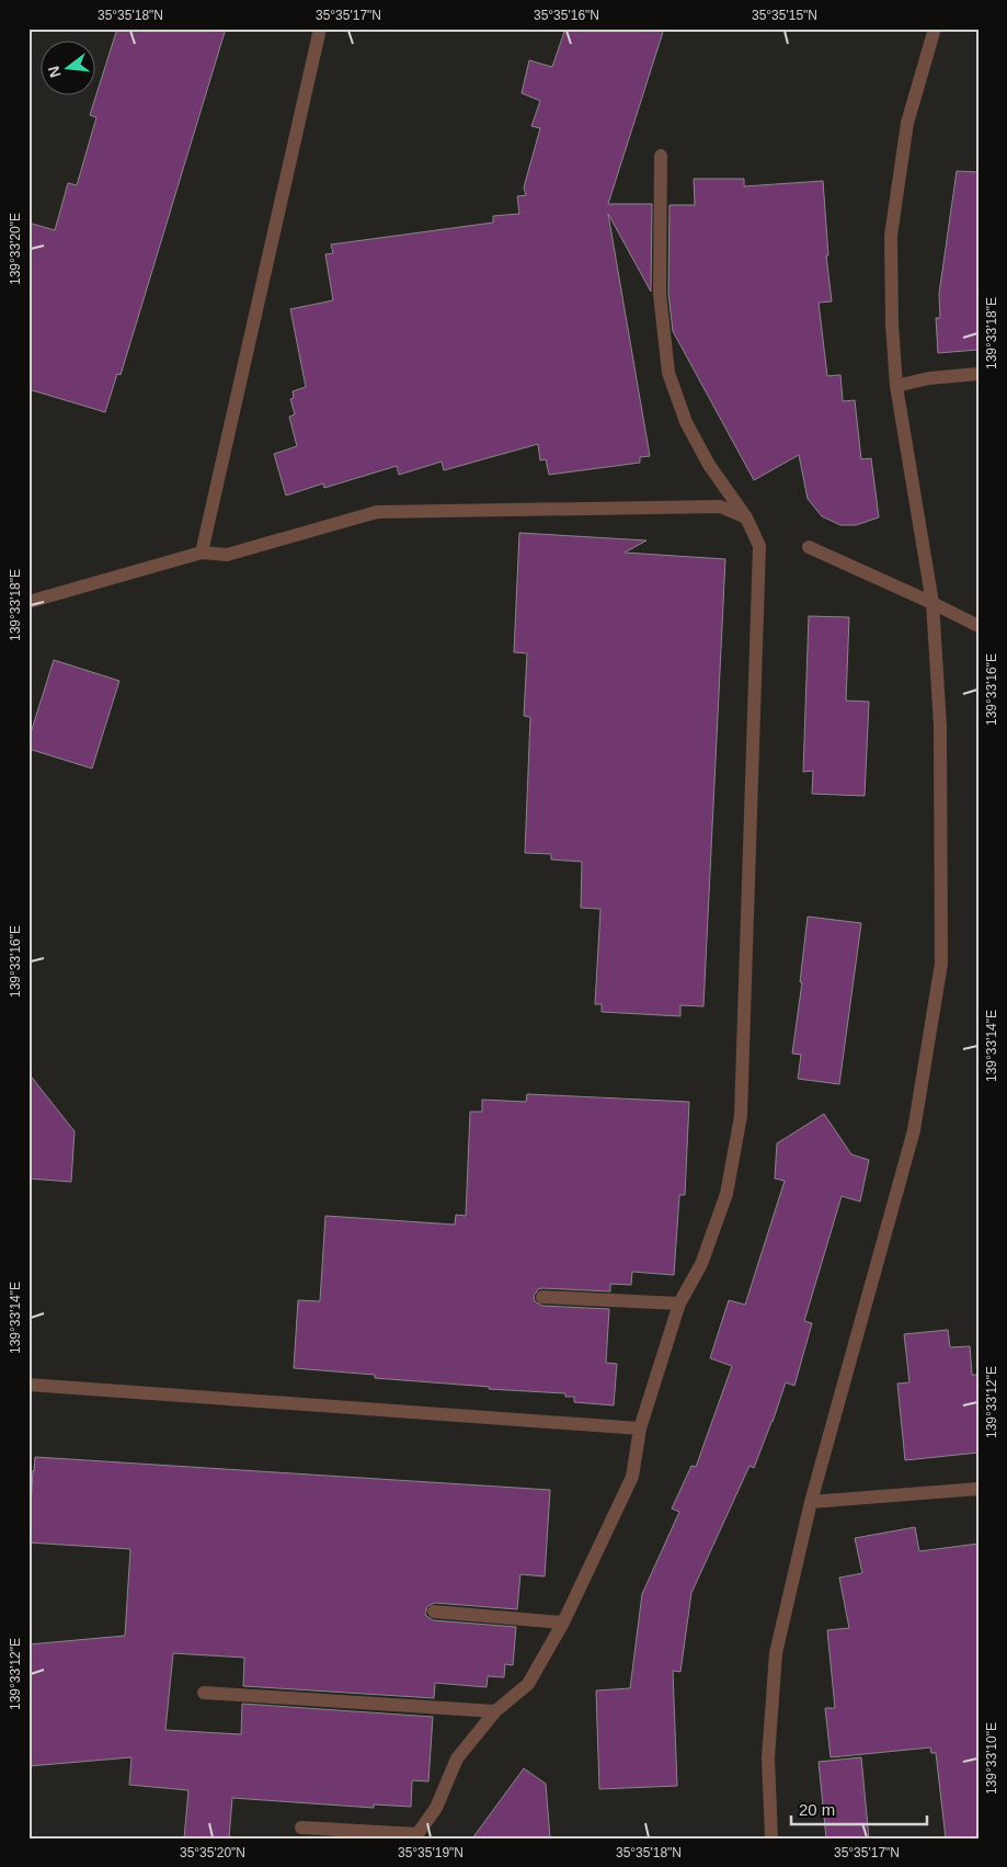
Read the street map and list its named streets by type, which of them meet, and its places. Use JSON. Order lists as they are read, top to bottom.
{
  "scale_bar": "20 m",
  "north": "left",
  "coordinates": [
    "35°35'18\"N",
    "35°35'17\"N",
    "35°35'16\"N",
    "35°35'15\"N",
    "139°33'20\"E",
    "139°33'18\"E",
    "139°33'16\"E",
    "139°33'14\"E",
    "139°33'12\"E",
    "139°33'10\"E",
    "35°35'20\"N",
    "35°35'19\"N"
  ]
}
